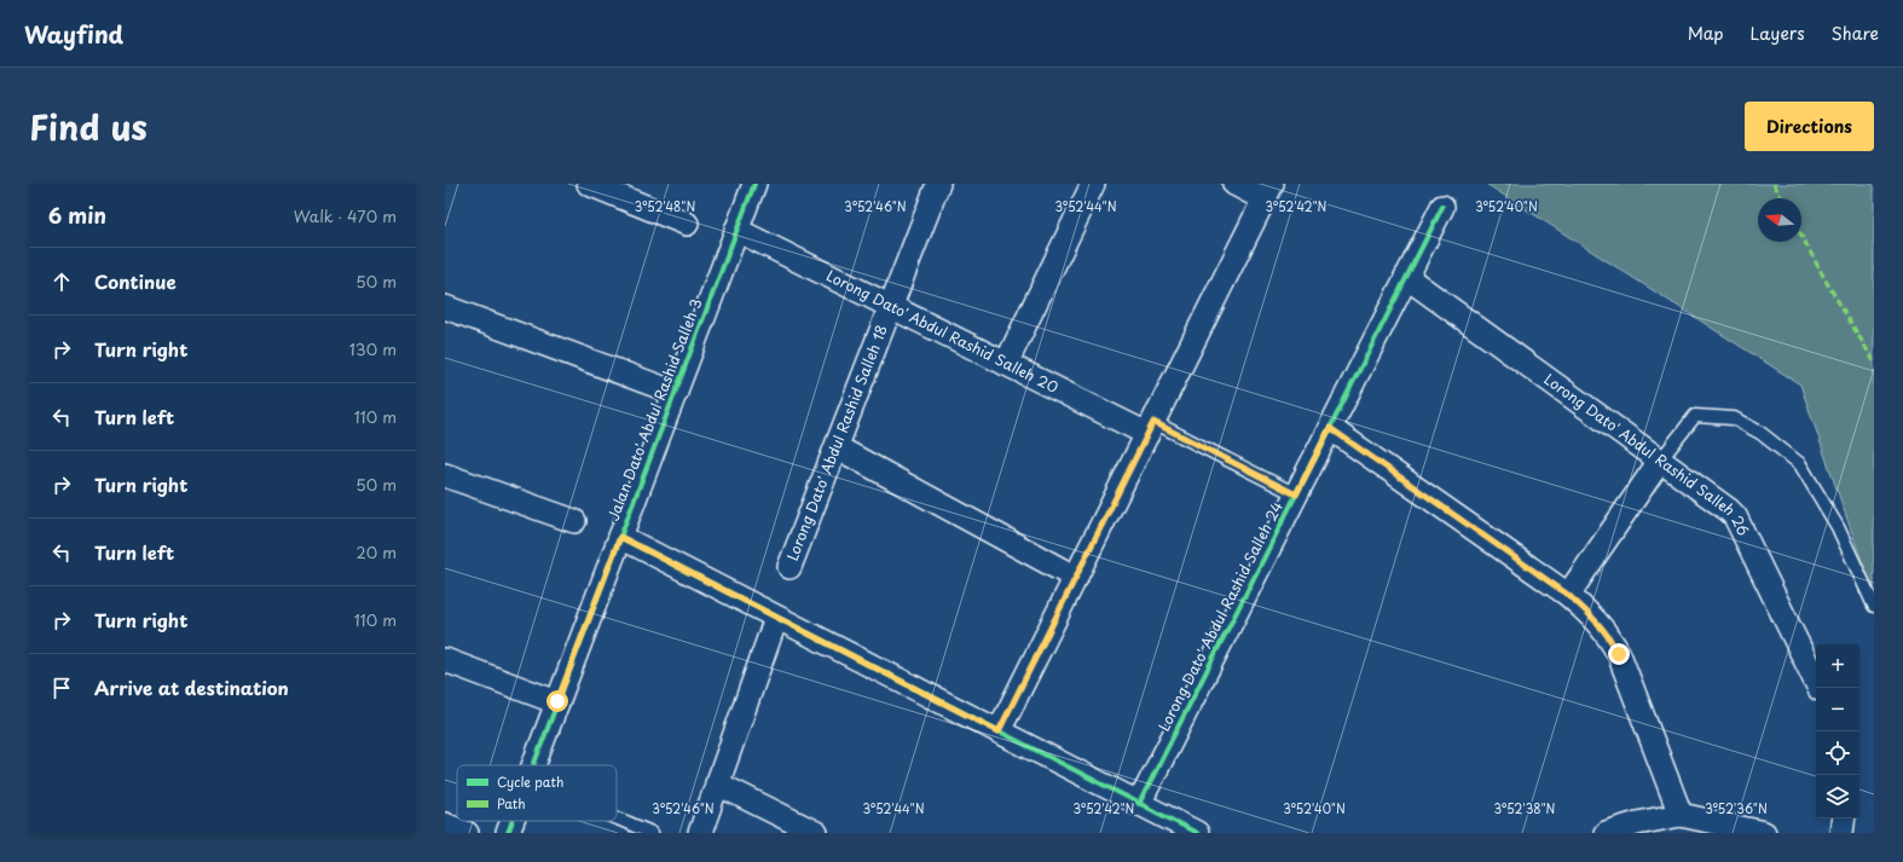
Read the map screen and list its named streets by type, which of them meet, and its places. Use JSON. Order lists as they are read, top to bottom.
{
  "streets": {
    "street": [
      "Lorong Dato' Abdul Rashid Salleh 20",
      "Jalan Dato' Abdul Rashid Salleh 3",
      "Lorong Dato' Abdul Rashid Salleh 18",
      "Lorong Dato' Abdul Rashid Salleh 26",
      "Lorong Dato' Abdul Rashid Salleh 24"
    ]
  },
  "crossings": [
    ["Lorong Dato' Abdul Rashid Salleh 20", "Jalan Dato' Abdul Rashid Salleh 3"],
    ["Lorong Dato' Abdul Rashid Salleh 20", "Lorong Dato' Abdul Rashid Salleh 18"],
    ["Lorong Dato' Abdul Rashid Salleh 26", "Lorong Dato' Abdul Rashid Salleh 24"]
  ],
  "legend": ["Cycle path", "Path"],
  "north": "left",
  "page": {
    "header": "Wayfind",
    "nav": ["Map", "Layers", "Share"],
    "title": "Find us",
    "buttons": "Directions",
    "heading": ["6 min", "Walk · 470 m"],
    "list": [
      ["Continue", "50 m"],
      ["Turn right", "130 m"],
      ["Turn left", "110 m"],
      ["Turn right", "50 m"],
      ["Turn left", "20 m"],
      ["Turn right", "110 m"],
      "Arrive at destination"
    ],
    "map_buttons": ["+", "−"]
  },
  "coordinates": [
    "3°52'48\"N",
    "3°52'46\"N",
    "3°52'44\"N",
    "3°52'42\"N",
    "3°52'40\"N",
    "3°52'38\"N",
    "3°52'36\"N"
  ]
}
